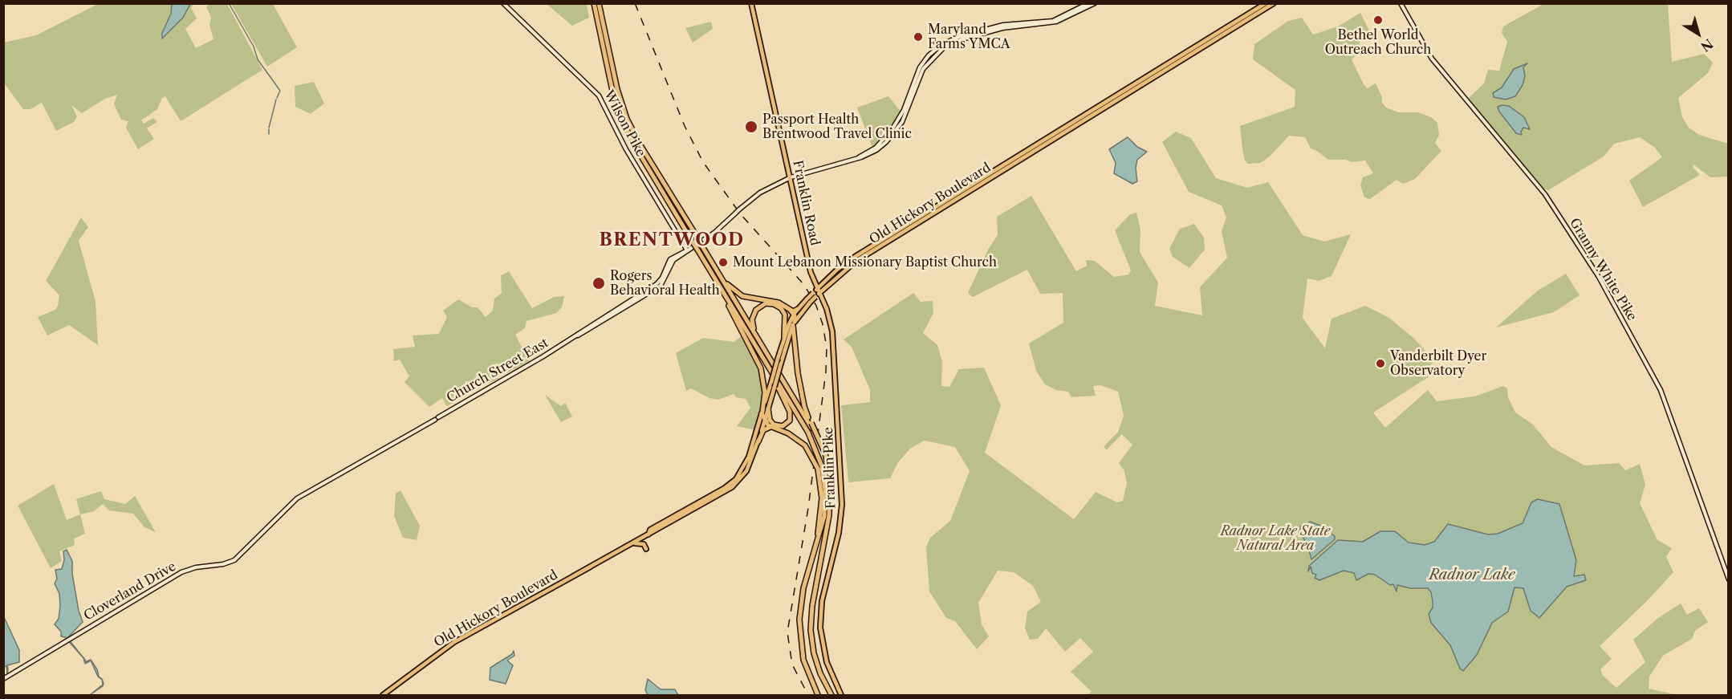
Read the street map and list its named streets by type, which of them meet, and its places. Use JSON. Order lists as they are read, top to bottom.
{
  "streets": {
    "main road": [
      "Wilson Pike",
      "Franklin Road",
      "Old Hickory Boulevard",
      "Granny White Pike",
      "Church Street East",
      "Franklin Pike",
      "Cloverland Drive"
    ]
  },
  "crossings": [
    ["Wilson Pike", "Church Street East"],
    ["Franklin Road", "Old Hickory Boulevard"],
    ["Franklin Road", "Church Street East"],
    ["Franklin Road", "Franklin Pike"],
    ["Old Hickory Boulevard", "Franklin Pike"],
    ["Church Street East", "Cloverland Drive"]
  ],
  "districts": ["BRENTWOOD"],
  "water": ["Radnor Lake"],
  "parks": ["Radnor Lake State Natural Area"],
  "places": [
    "Bethel World Outreach Church",
    "Maryland Farms YMCA",
    "Passport Health Brentwood Travel Clinic",
    "Mount Lebanon Missionary Baptist Church",
    "Rogers Behavioral Health",
    "Vanderbilt Dyer Observatory"
  ],
  "north": "bottom right"
}
